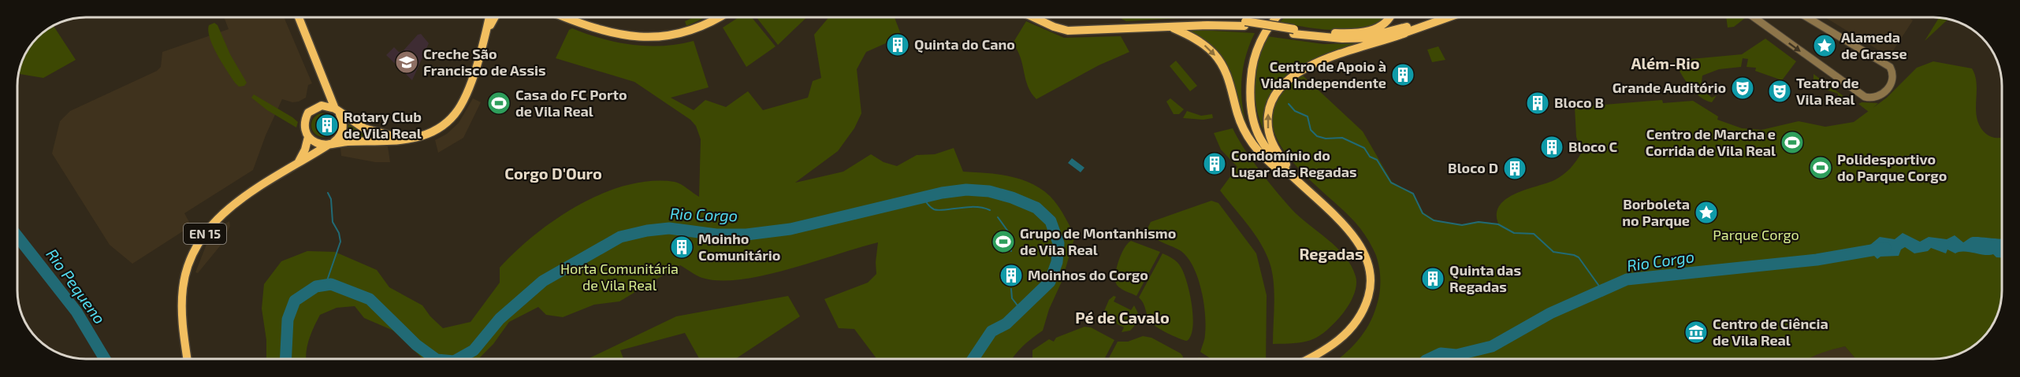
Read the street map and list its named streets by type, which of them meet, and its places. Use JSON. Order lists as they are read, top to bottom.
{
  "streets": {
    "main road": ["EN 15"]
  },
  "districts": [
    "Além-Rio",
    "Corgo D'Ouro",
    "Regadas",
    "Pé de Cavalo"
  ],
  "water": ["Rio Corgo", "Rio Pequeno"],
  "parks": ["Parque Corgo", "Horta Comunitária de Vila Real"],
  "places": {
    "building": [
      "Quinta do Cano",
      "Centro de Apoio à Vida Independente",
      "Bloco B",
      "Rotary Club de Vila Real",
      "Bloco C",
      "Condomínio do Lugar das Regadas",
      "Bloco D",
      "Moinho Comunitário",
      "Moinhos do Corgo",
      "Quinta das Regadas"
    ],
    "place": ["Alameda de Grasse", "Borboleta no Parque"],
    "school or university": ["Creche São Francisco de Assis"],
    "theatre": ["Grande Auditório", "Teatro de Vila Real"],
    "sports": [
      "Casa do FC Porto de Vila Real",
      "Centro de Marcha e Corrida de Vila Real",
      "Polidesportivo do Parque Corgo",
      "Grupo de Montanhismo de Vila Real"
    ],
    "museum": ["Centro de Ciência de Vila Real"]
  }
}
